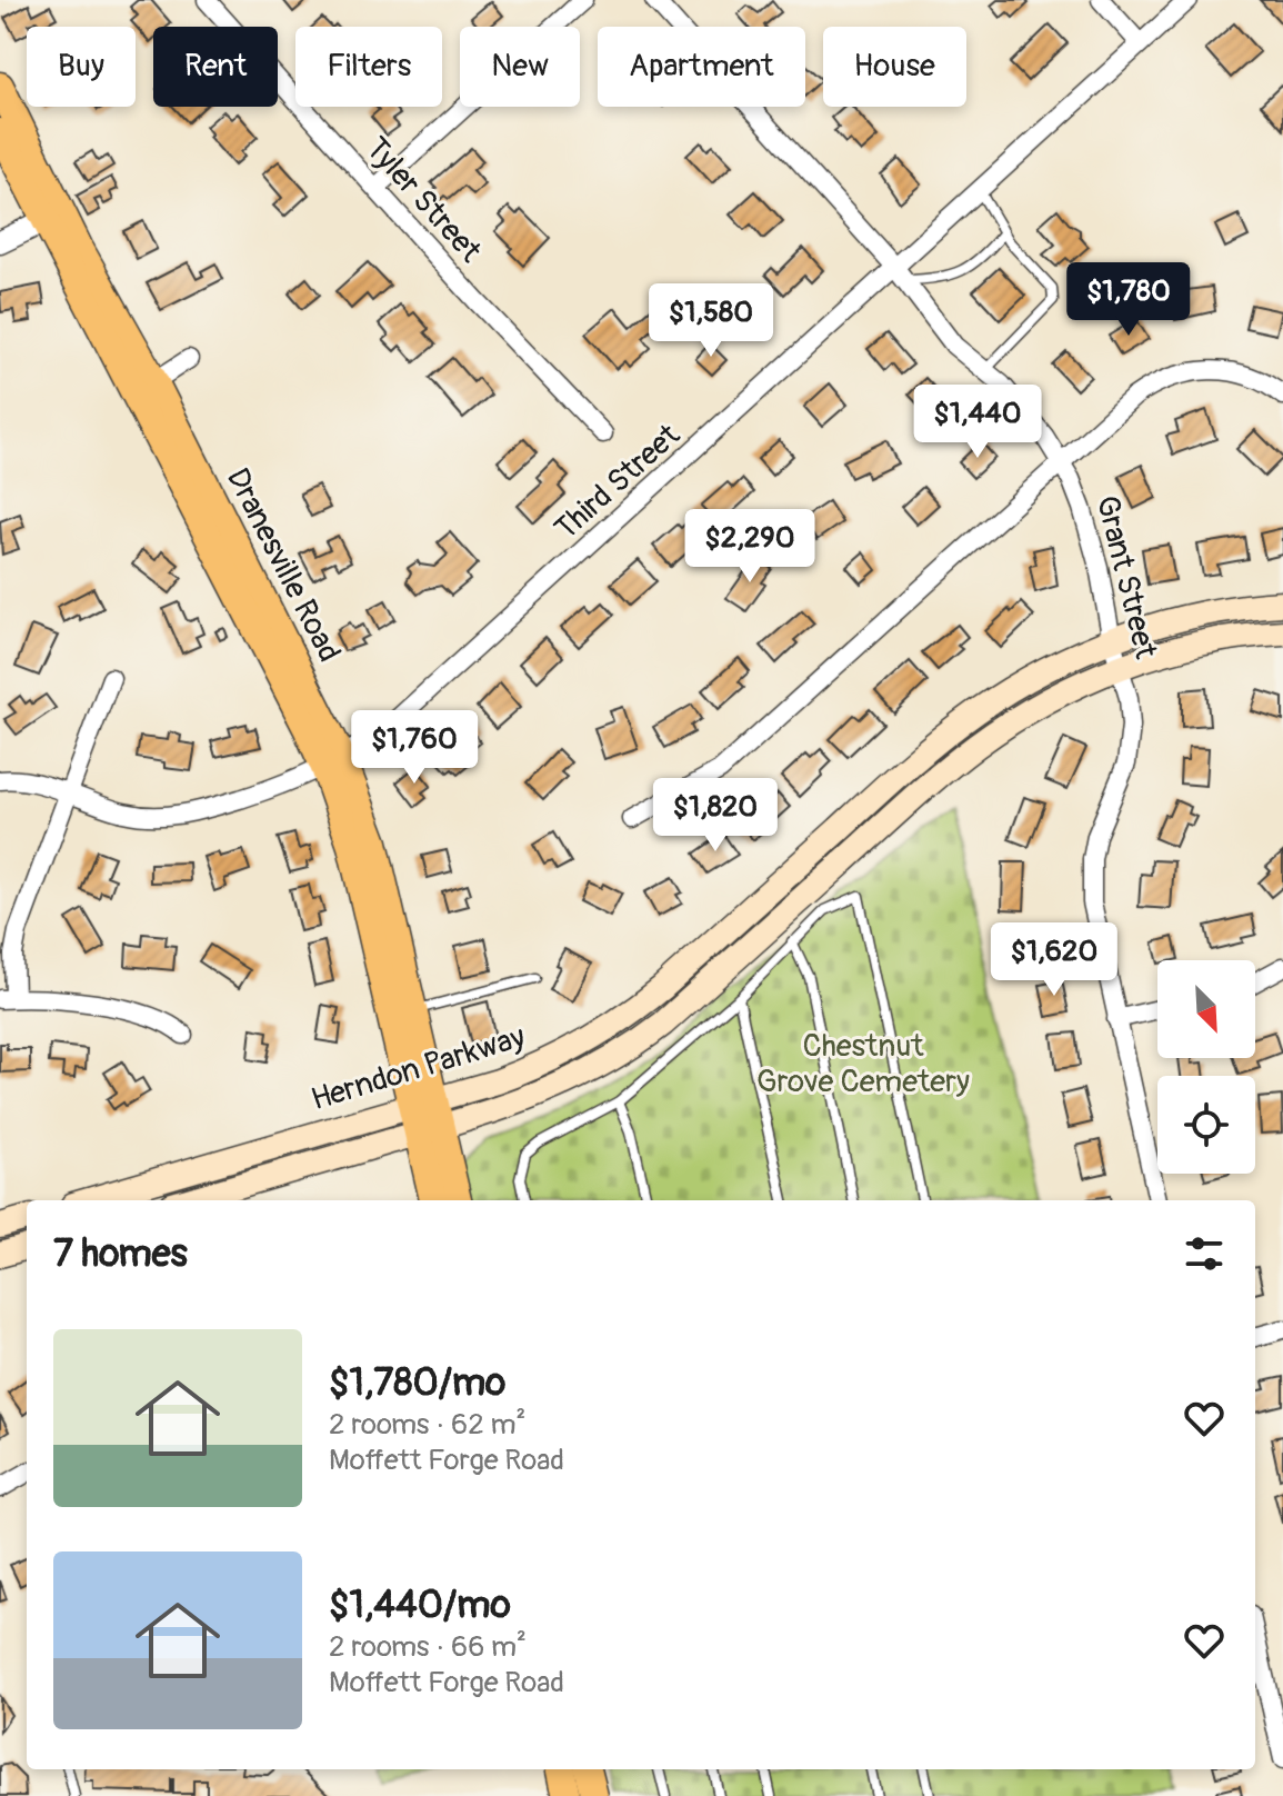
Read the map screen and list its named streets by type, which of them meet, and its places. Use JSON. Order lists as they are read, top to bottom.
{
  "streets": {
    "main road": ["Dranesville Road", "Herndon Parkway"],
    "street": ["Tyler Street", "Third Street", "Grant Street"]
  },
  "crossings": [
    ["Third Street", "Dranesville Road"],
    ["Third Street", "Grant Street"],
    ["Dranesville Road", "Herndon Parkway"],
    ["Grant Street", "Herndon Parkway"]
  ],
  "parks": ["Chestnut Grove Cemetery"],
  "north": "bottom right",
  "page": {
    "chip": [
      "Buy",
      "Rent",
      "Filters",
      "New",
      "Apartment",
      "House"
    ],
    "price": [
      "$1,780",
      "$1,580",
      "$1,440",
      "$2,290",
      "$1,760",
      "$1,820",
      "$1,620"
    ],
    "heading": "7 homes",
    "list": [
      {
        "name": "$1,780/mo",
        "note": "2 rooms · 62 m² · Moffett Forge Road"
      },
      {
        "name": "$1,440/mo",
        "note": "2 rooms · 66 m² · Moffett Forge Road"
      }
    ]
  }
}
